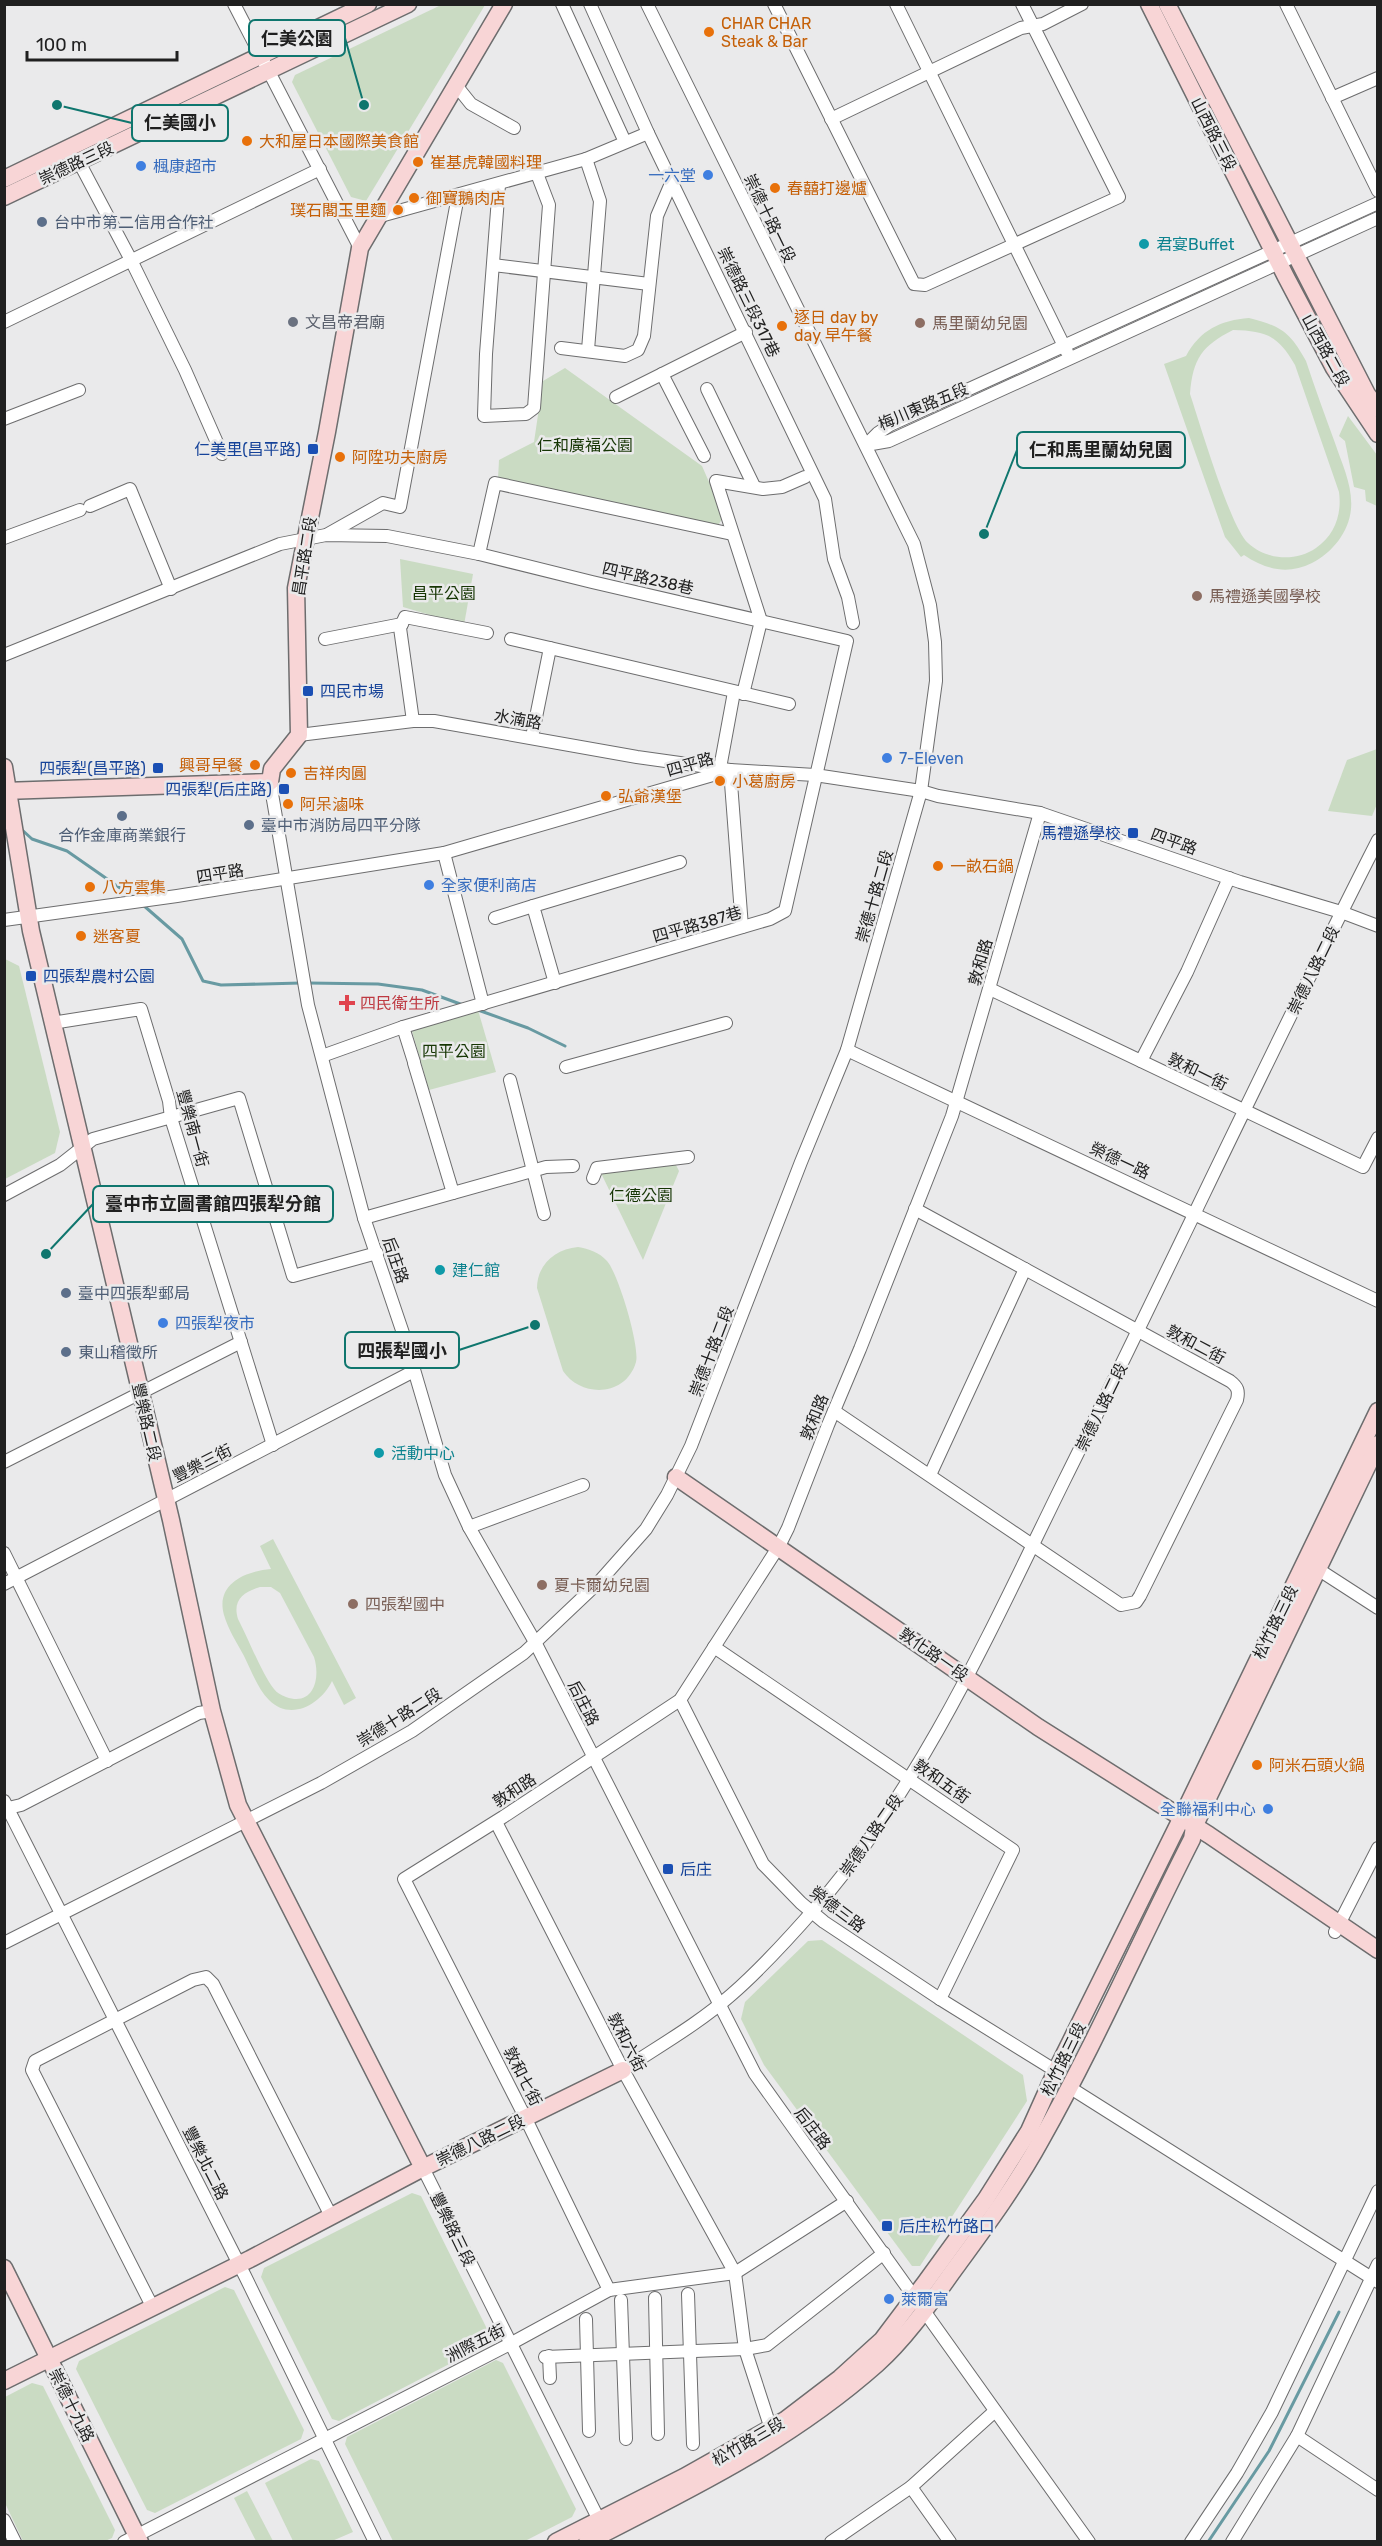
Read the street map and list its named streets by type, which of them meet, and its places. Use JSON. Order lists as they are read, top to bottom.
{
  "streets": {
    "street": [
      "山西路三段",
      "崇德路三段",
      "崇德十路一段",
      "崇德路三段317巷",
      "山西路二段",
      "梅川東路五段",
      "昌平路二段",
      "四平路238巷",
      "水湳路",
      "四平路",
      "崇德十路二段",
      "四平路387巷",
      "敦和路",
      "崇德八路二段",
      "敦和一街",
      "豐樂南一街",
      "榮德一路",
      "后庄路",
      "敦和二街",
      "豐樂路二段",
      "豐樂三街",
      "松竹路三段",
      "敦化路一段",
      "敦和五街",
      "榮德三路",
      "敦和六街",
      "敦和七街",
      "豐樂北二路",
      "豐樂路三段",
      "洲際五街",
      "崇德十九路"
    ]
  },
  "crossings": [
    ["山西路三段", "山西路二段"],
    ["山西路三段", "梅川東路五段"],
    ["崇德十路一段", "梅川東路五段"],
    ["崇德十路一段", "崇德十路二段"],
    ["山西路二段", "梅川東路五段"],
    ["梅川東路五段", "崇德十路二段"],
    ["昌平路二段", "四平路238巷"],
    ["昌平路二段", "水湳路"],
    ["四平路238巷", "四平路"],
    ["四平路238巷", "四平路387巷"],
    ["水湳路", "四平路"],
    ["四平路", "崇德十路二段"],
    ["四平路", "四平路387巷"],
    ["四平路", "敦和路"],
    ["四平路", "崇德八路二段"],
    ["四平路", "后庄路"],
    ["四平路", "豐樂路二段"],
    ["崇德十路二段", "榮德一路"],
    ["崇德十路二段", "后庄路"],
    ["崇德十路二段", "豐樂路二段"],
    ["崇德十路二段", "敦化路一段"],
    ["崇德十路二段", "豐樂北二路"],
    ["崇德十路二段", "豐樂路三段"],
    ["四平路387巷", "后庄路"],
    ["敦和路", "敦和一街"],
    ["敦和路", "榮德一路"],
    ["敦和路", "后庄路"],
    ["敦和路", "敦和二街"],
    ["敦和路", "敦化路一段"],
    ["敦和路", "敦和五街"],
    ["敦和路", "榮德三路"],
    ["敦和路", "敦和六街"],
    ["敦和路", "敦和七街"],
    ["崇德八路二段", "敦和一街"],
    ["崇德八路二段", "榮德一路"],
    ["崇德八路二段", "后庄路"],
    ["崇德八路二段", "敦和二街"],
    ["崇德八路二段", "敦化路一段"],
    ["崇德八路二段", "敦和五街"],
    ["崇德八路二段", "榮德三路"],
    ["崇德八路二段", "敦和六街"],
    ["崇德八路二段", "敦和七街"],
    ["崇德八路二段", "豐樂北二路"],
    ["崇德八路二段", "豐樂路三段"],
    ["崇德八路二段", "崇德十九路"],
    ["豐樂南一街", "豐樂路二段"],
    ["豐樂南一街", "豐樂三街"],
    ["后庄路", "豐樂三街"],
    ["后庄路", "松竹路三段"],
    ["后庄路", "洲際五街"],
    ["豐樂路二段", "豐樂三街"],
    ["豐樂路二段", "豐樂路三段"],
    ["松竹路三段", "敦化路一段"],
    ["松竹路三段", "榮德三路"],
    ["松竹路三段", "豐樂路三段"],
    ["敦和五街", "榮德三路"],
    ["敦和六街", "洲際五街"],
    ["敦和七街", "洲際五街"],
    ["豐樂北二路", "洲際五街"],
    ["豐樂路三段", "洲際五街"],
    ["洲際五街", "崇德十九路"]
  ],
  "parks": [
    "仁和廣福公園",
    "昌平公園",
    "四平公園",
    "仁德公園"
  ],
  "places": {
    "other": [
      "CHAR CHAR Steak & Bar",
      "仁美國小",
      "仁美公園",
      "大和屋日本國際美食館",
      "崔基虎韓國料理",
      "楓康超市",
      "一六堂",
      "春囍打邊爐",
      "御寶鵝肉店",
      "璞石閣玉里麵",
      "台中市第二信用合作社",
      "君宴Buffet",
      "文昌帝君廟",
      "馬里蘭幼兒園",
      "逐日 day by day 早午餐",
      "阿陞功夫廚房",
      "仁和馬里蘭幼兒園",
      "馬禮遜美國學校",
      "7-Eleven",
      "興哥早餐",
      "吉祥肉圓",
      "小葛廚房",
      "弘爺漢堡",
      "阿呆滷味",
      "合作金庫商業銀行",
      "臺中市消防局四平分隊",
      "一畝石鍋",
      "全家便利商店",
      "八方雲集",
      "迷客夏",
      "臺中市立圖書館四張犁分館",
      "建仁館",
      "臺中四張犁郵局",
      "四張犁夜市",
      "四張犁國小",
      "東山稽徵所",
      "活動中心",
      "夏卡爾幼兒園",
      "四張犁國中",
      "阿米石頭火鍋",
      "全聯福利中心",
      "萊爾富"
    ],
    "transit": [
      "仁美里(昌平路)",
      "四民市場",
      "四張犁(昌平路)",
      "四張犁(后庄路)",
      "馬禮遜學校",
      "四張犁農村公園",
      "后庄",
      "后庄松竹路口"
    ],
    "health": ["四民衛生所"]
  },
  "scale_bar": "100 m"
}
